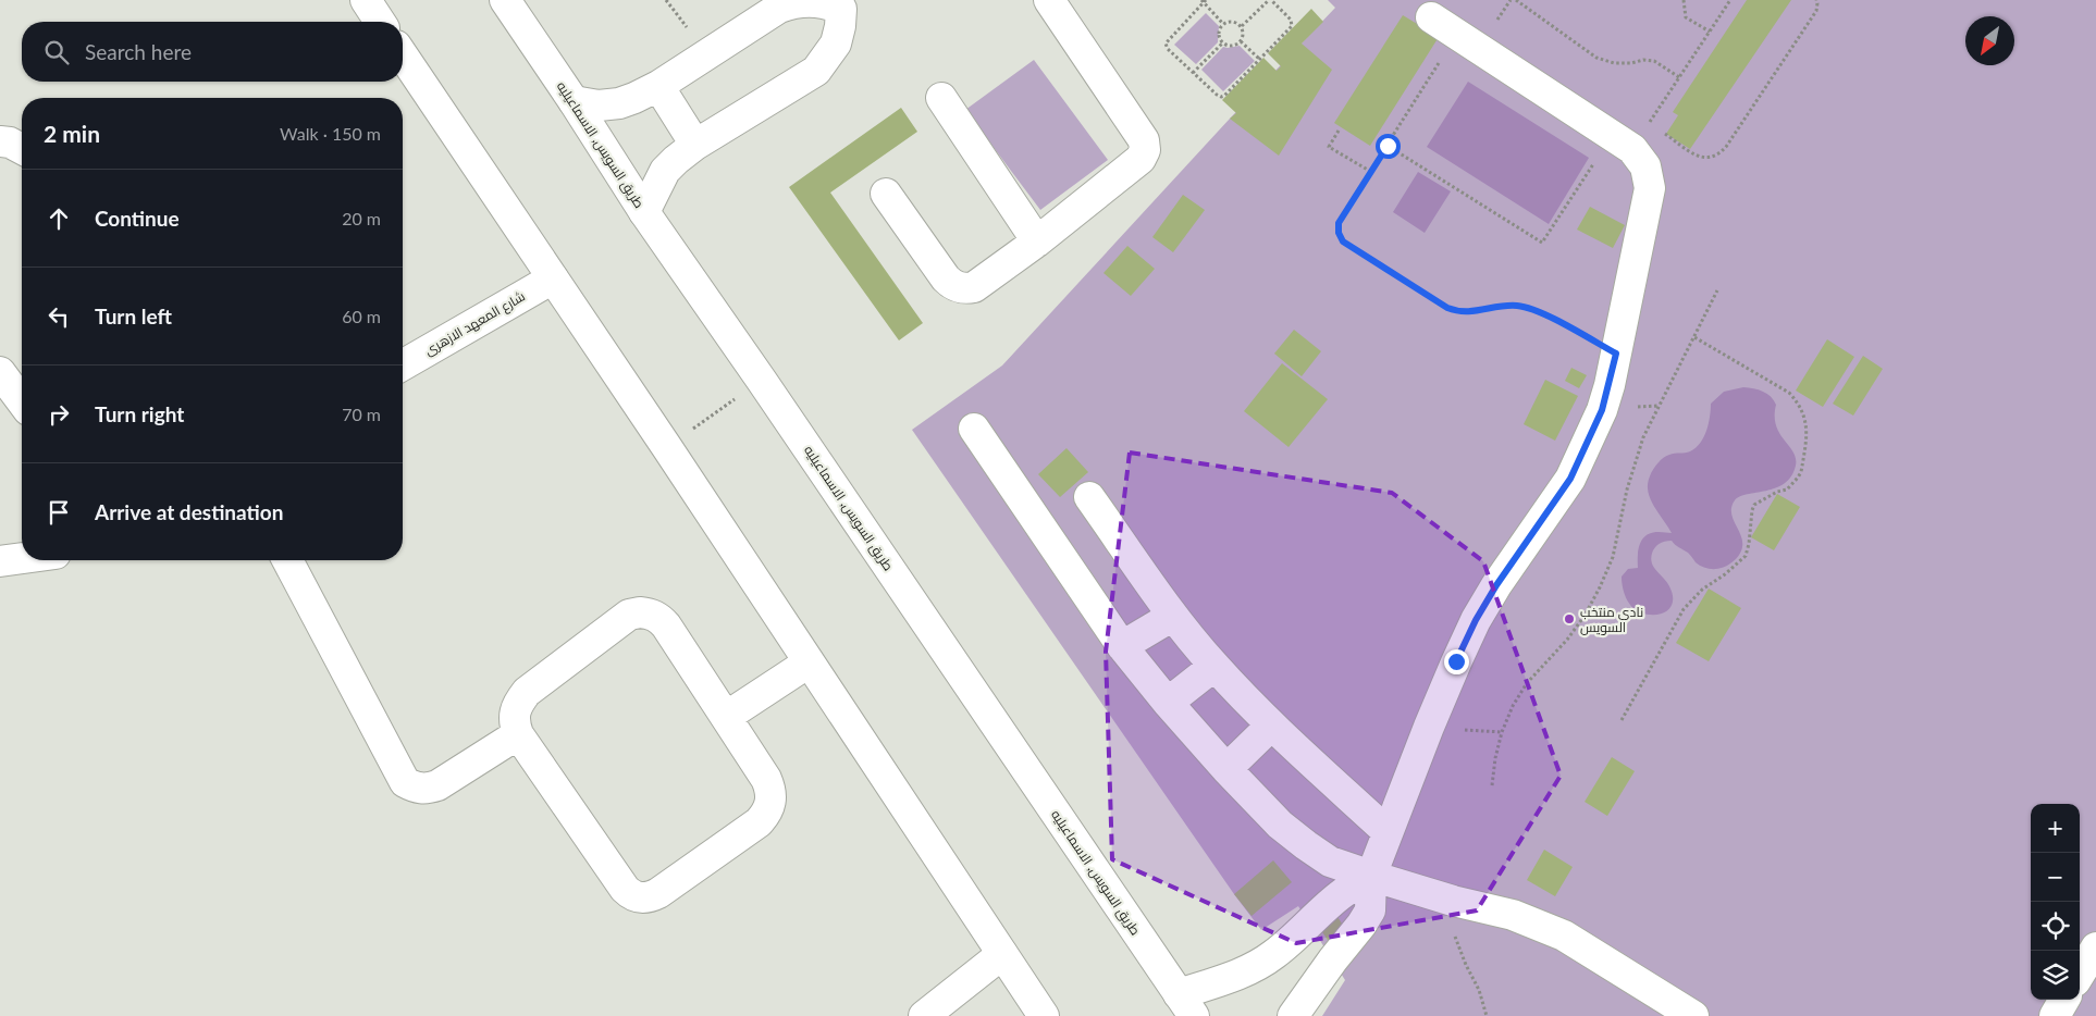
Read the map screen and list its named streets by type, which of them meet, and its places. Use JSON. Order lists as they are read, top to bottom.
{
  "streets": {
    "main road": ["طريق السويس, الاسماعيليه", "شارع المعهد الازهرى"]
  },
  "places": ["نادي منتخب السويس"],
  "north": "bottom left",
  "page": {
    "search": "Search here",
    "heading": ["2 min", "Walk · 150 m"],
    "list": [
      ["Continue", "20 m"],
      ["Turn left", "60 m"],
      ["Turn right", "70 m"],
      "Arrive at destination"
    ],
    "map_buttons": ["+", "−"]
  }
}
